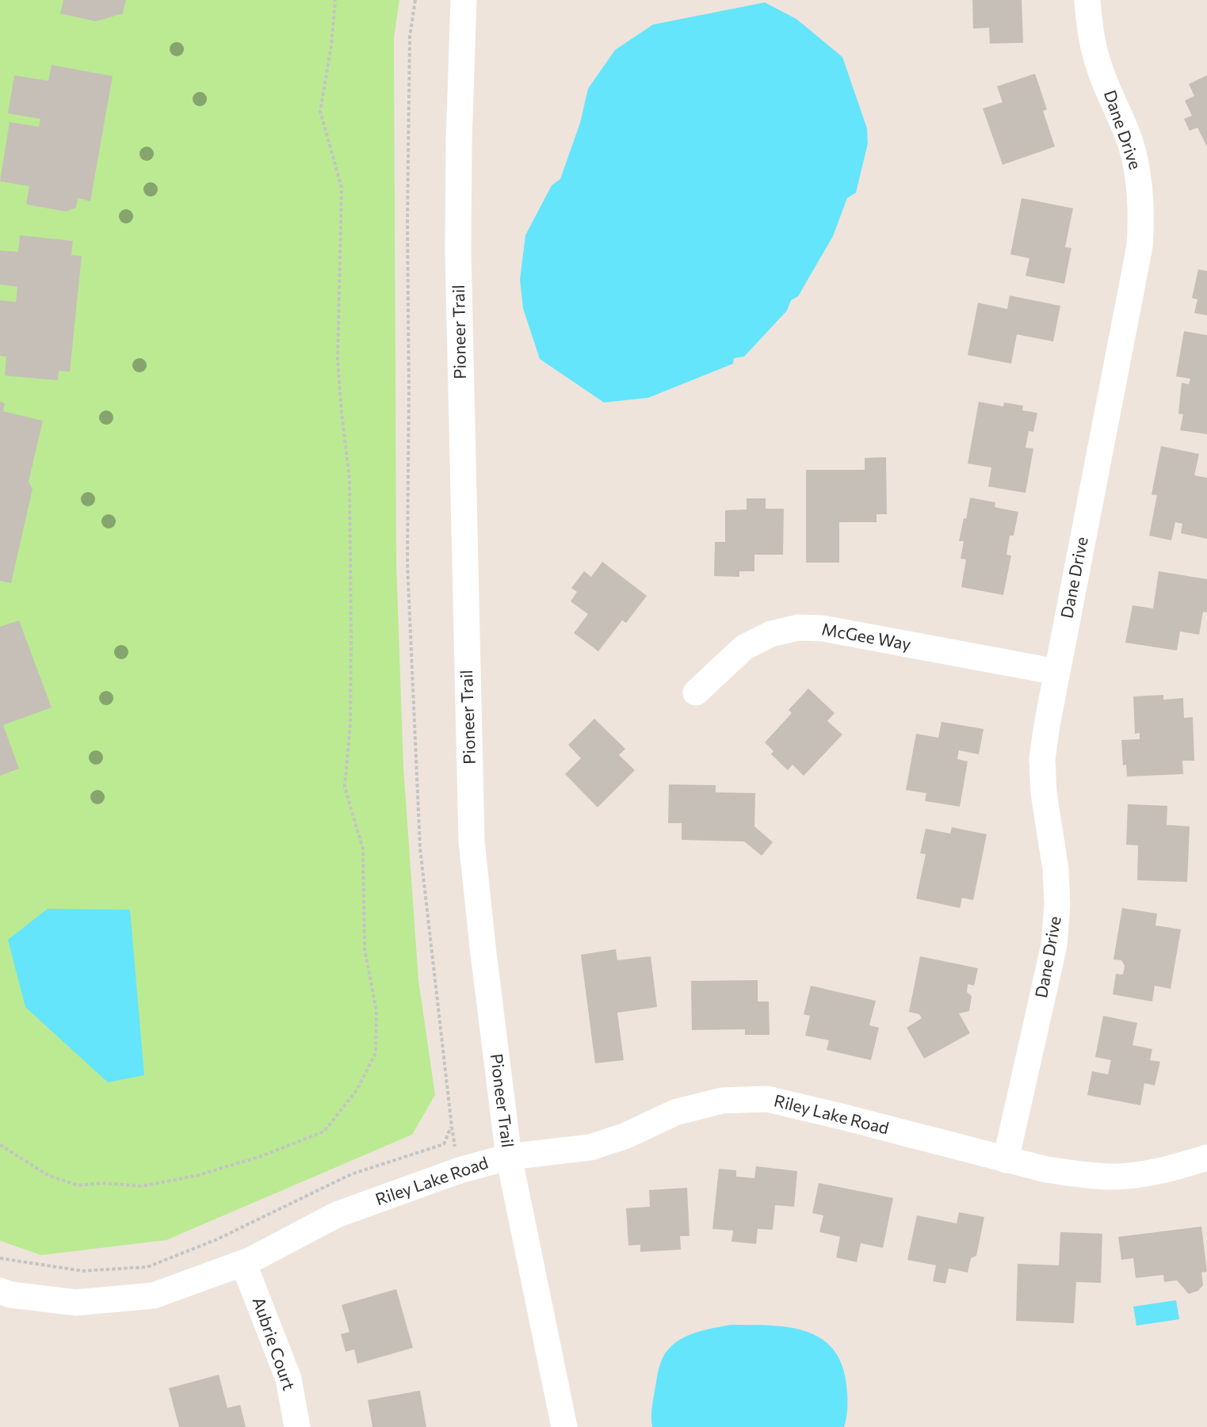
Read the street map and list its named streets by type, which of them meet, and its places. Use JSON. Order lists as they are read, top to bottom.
{
  "streets": {
    "street": [
      "Dane Drive",
      "Pioneer Trail",
      "McGee Way",
      "Riley Lake Road",
      "Aubrie Court"
    ]
  },
  "crossings": [
    ["Dane Drive", "McGee Way"],
    ["Dane Drive", "Riley Lake Road"],
    ["Pioneer Trail", "Riley Lake Road"],
    ["Riley Lake Road", "Aubrie Court"]
  ]
}
